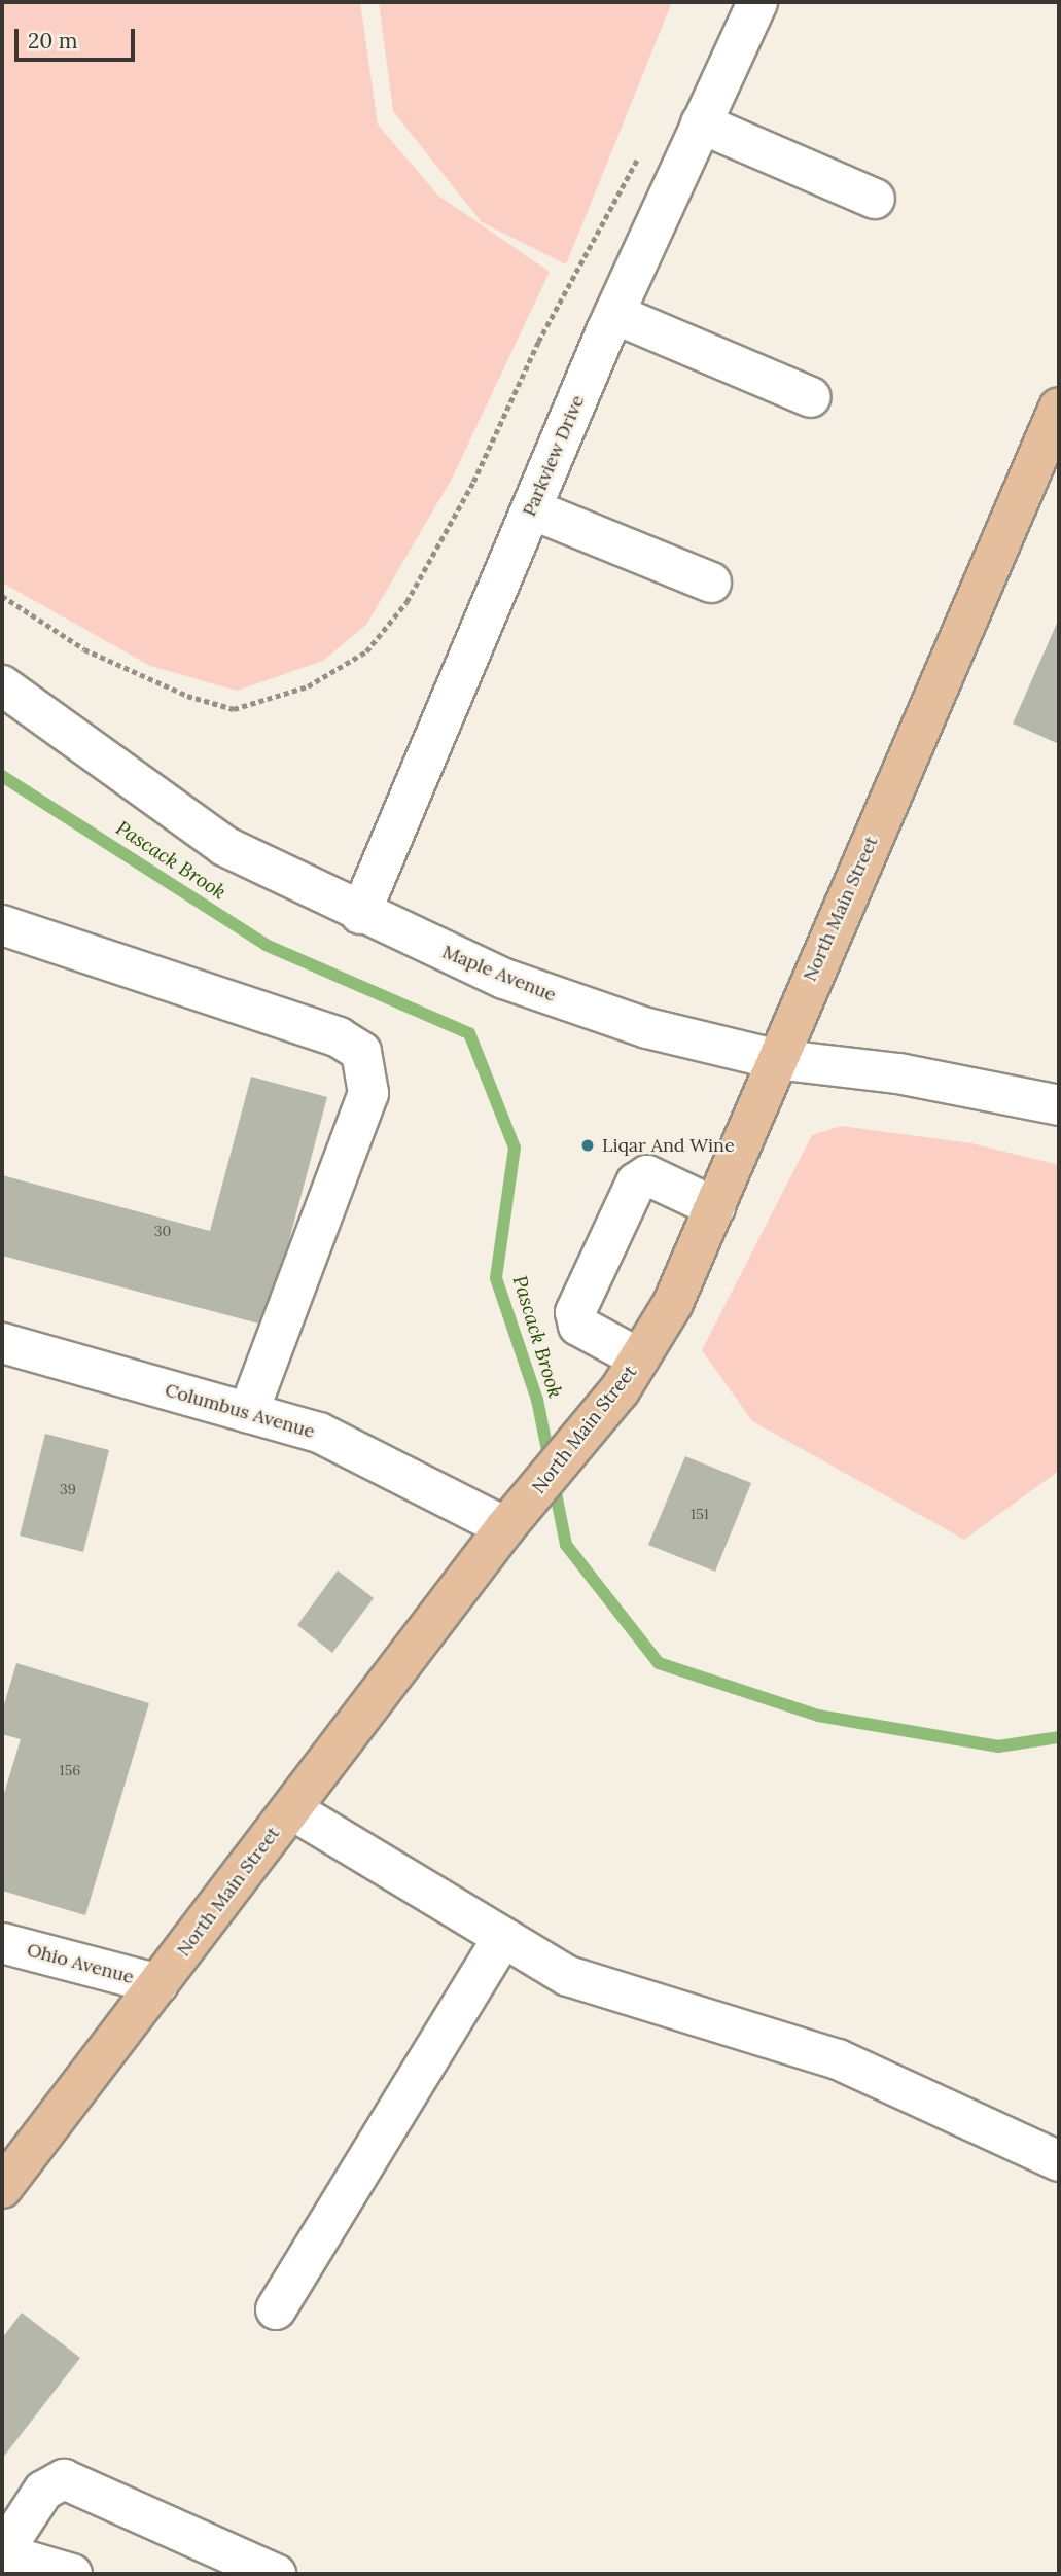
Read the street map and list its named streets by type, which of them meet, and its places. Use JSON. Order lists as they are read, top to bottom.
{
  "streets": {
    "main road": ["North Main Street"],
    "street": [
      "Parkview Drive",
      "Maple Avenue",
      "Columbus Avenue",
      "Ohio Avenue"
    ]
  },
  "crossings": [
    ["Parkview Drive", "Maple Avenue"],
    ["North Main Street", "Maple Avenue"],
    ["North Main Street", "Columbus Avenue"],
    ["North Main Street", "Ohio Avenue"]
  ],
  "water": ["Pascack Brook"],
  "places": ["Liqar And Wine"],
  "house_numbers": [
    "30",
    "39",
    "151",
    "156"
  ],
  "scale_bar": "20 m"
}
